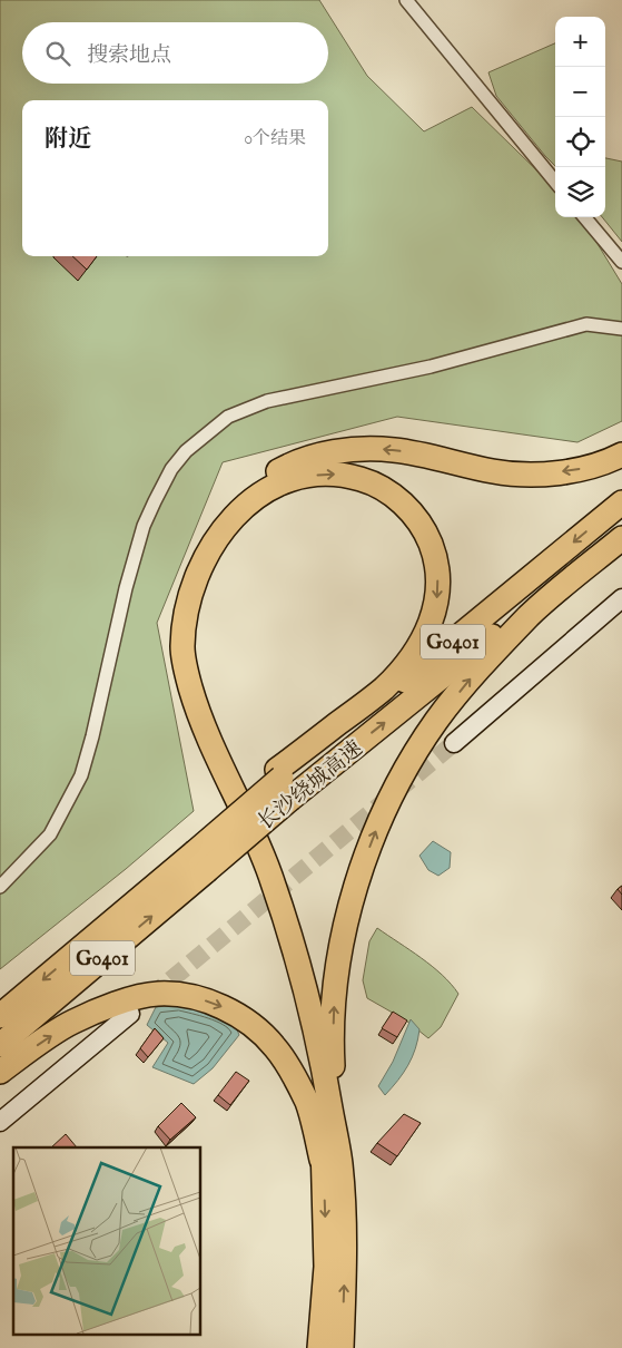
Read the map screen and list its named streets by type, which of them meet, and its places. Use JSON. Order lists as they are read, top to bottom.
{
  "streets": {
    "highway": ["G0401", "长沙绕城高速"]
  },
  "crossings": [
    ["G0401", "长沙绕城高速"]
  ],
  "page": {
    "map_buttons": ["+", "−"],
    "search": "搜索地点",
    "heading": ["附近", "0个结果"]
  }
}
